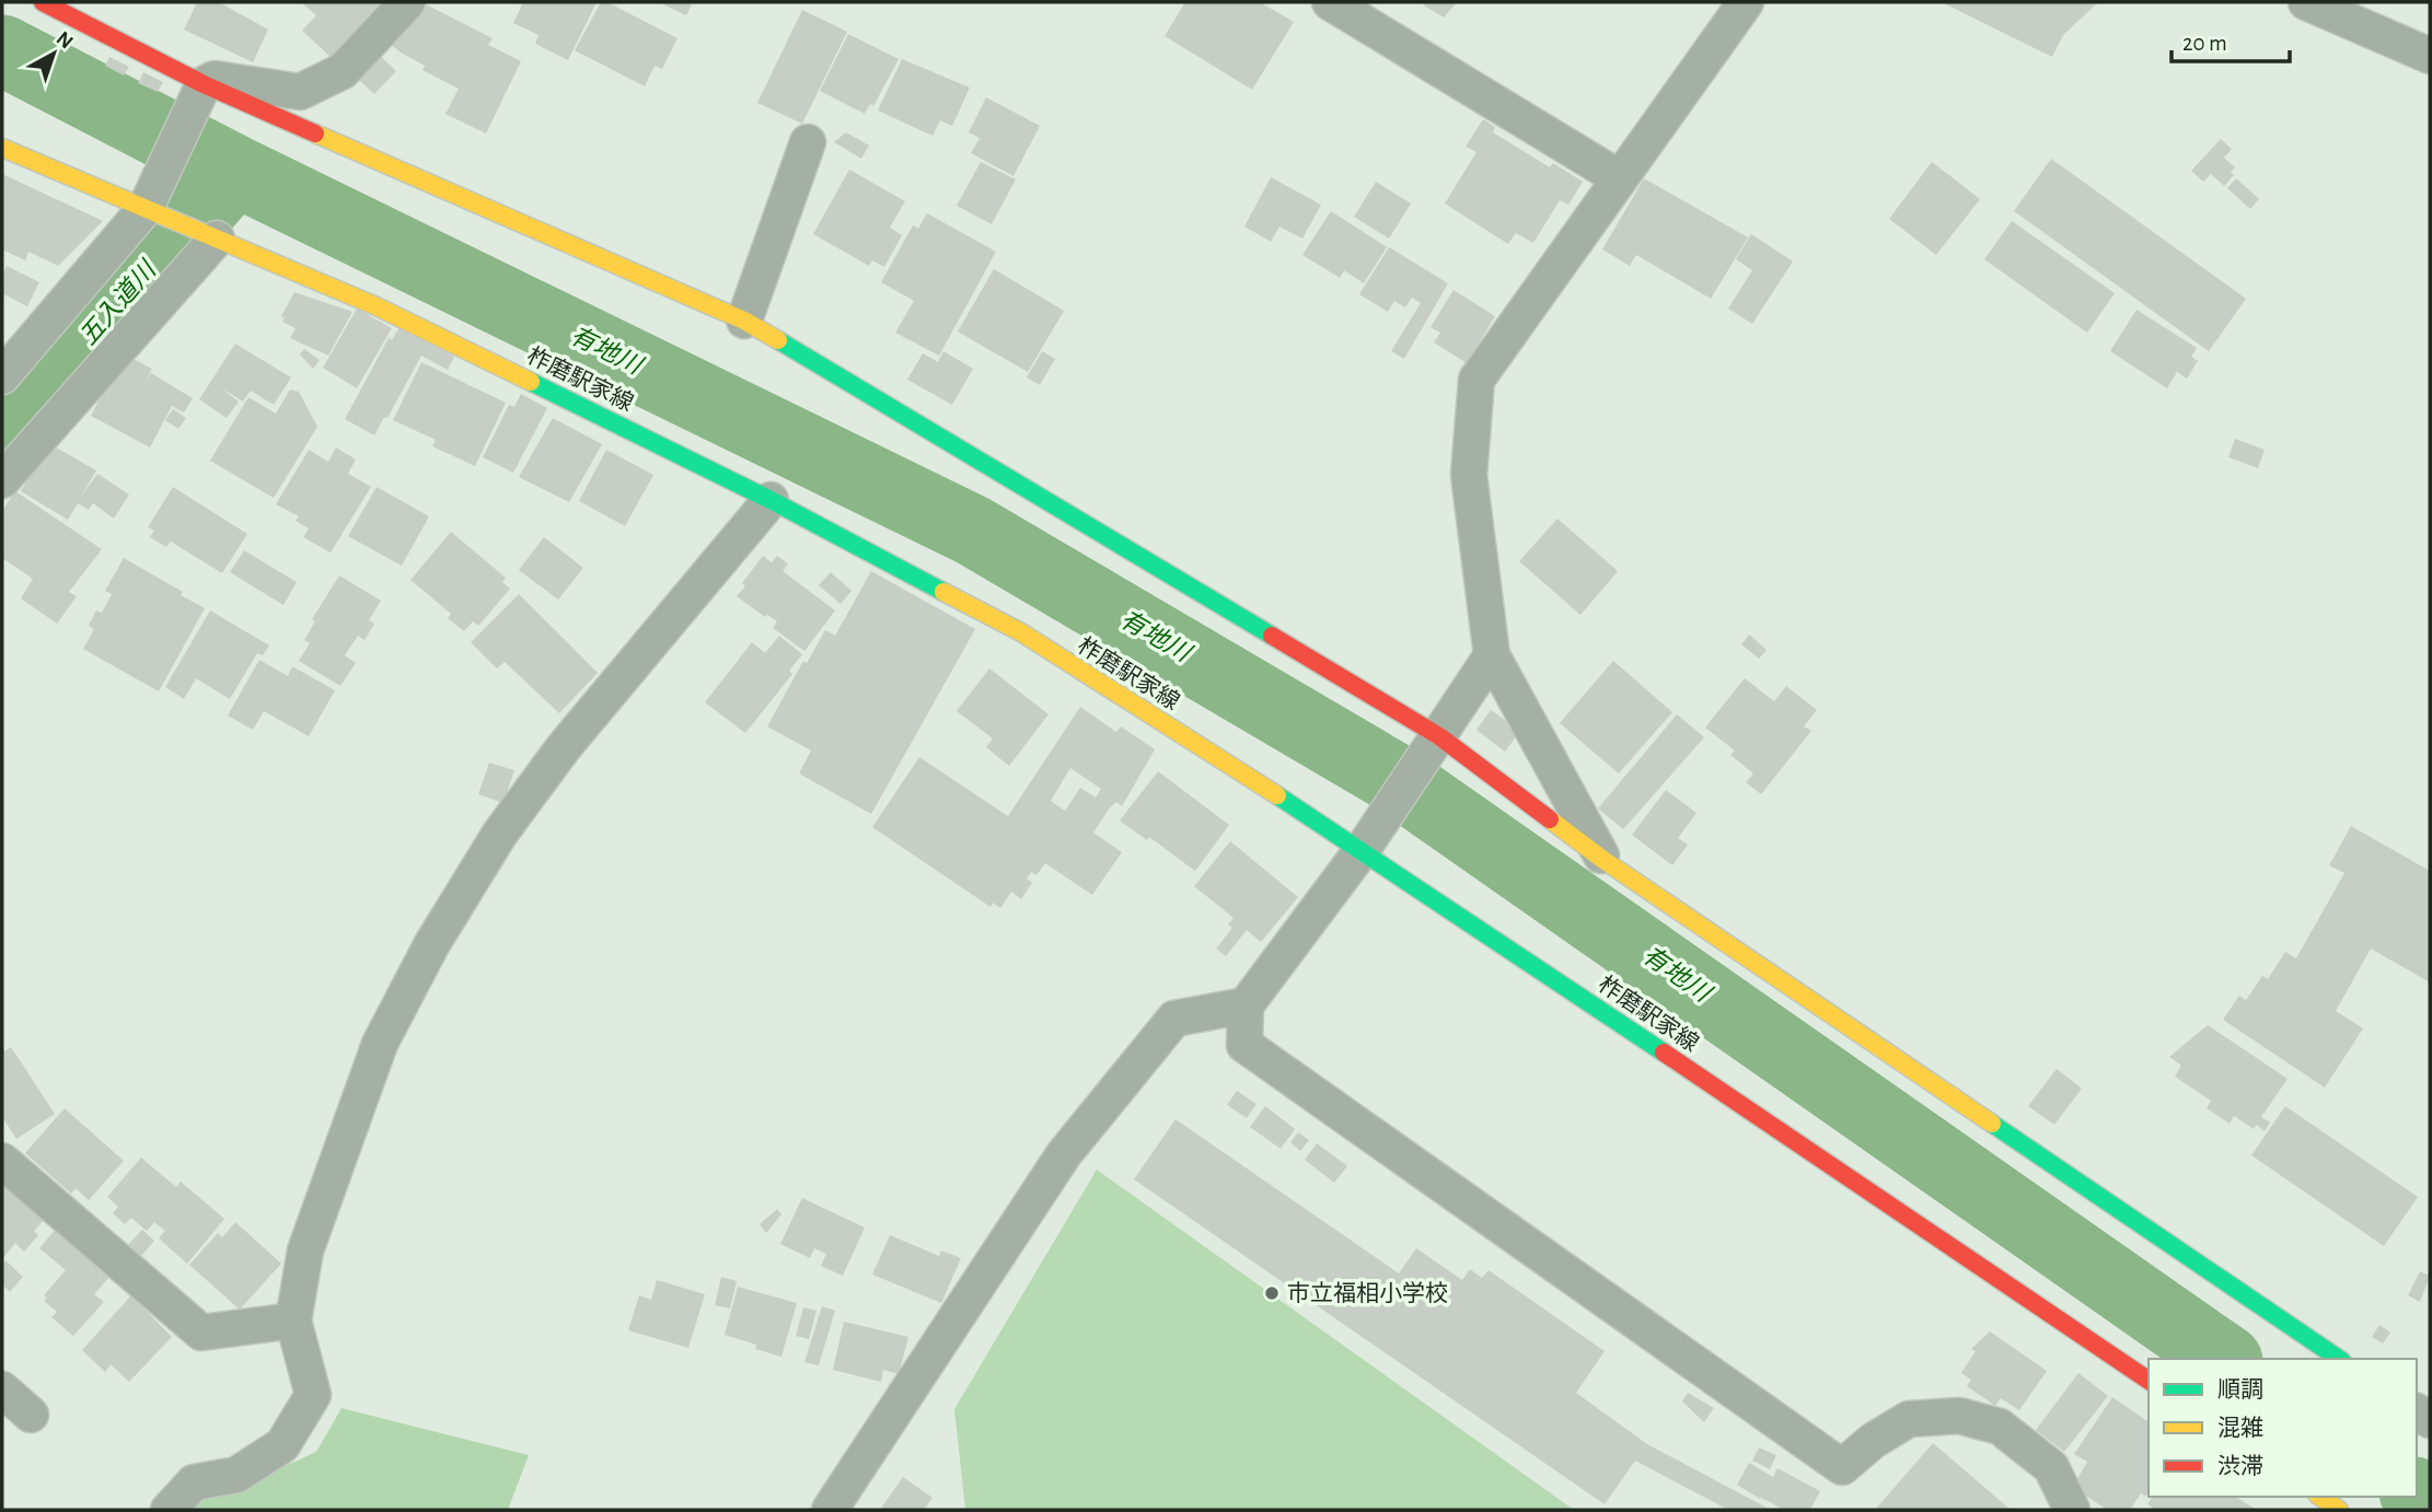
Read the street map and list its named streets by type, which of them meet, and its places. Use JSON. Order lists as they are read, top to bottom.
{
  "streets": {
    "street": ["柞磨駅家線"]
  },
  "water": ["五入道川", "有地川"],
  "places": ["市立福相小学校"],
  "legend": ["順調", "混雑", "渋滞"],
  "scale_bar": "20 m",
  "north": "top right"
}
